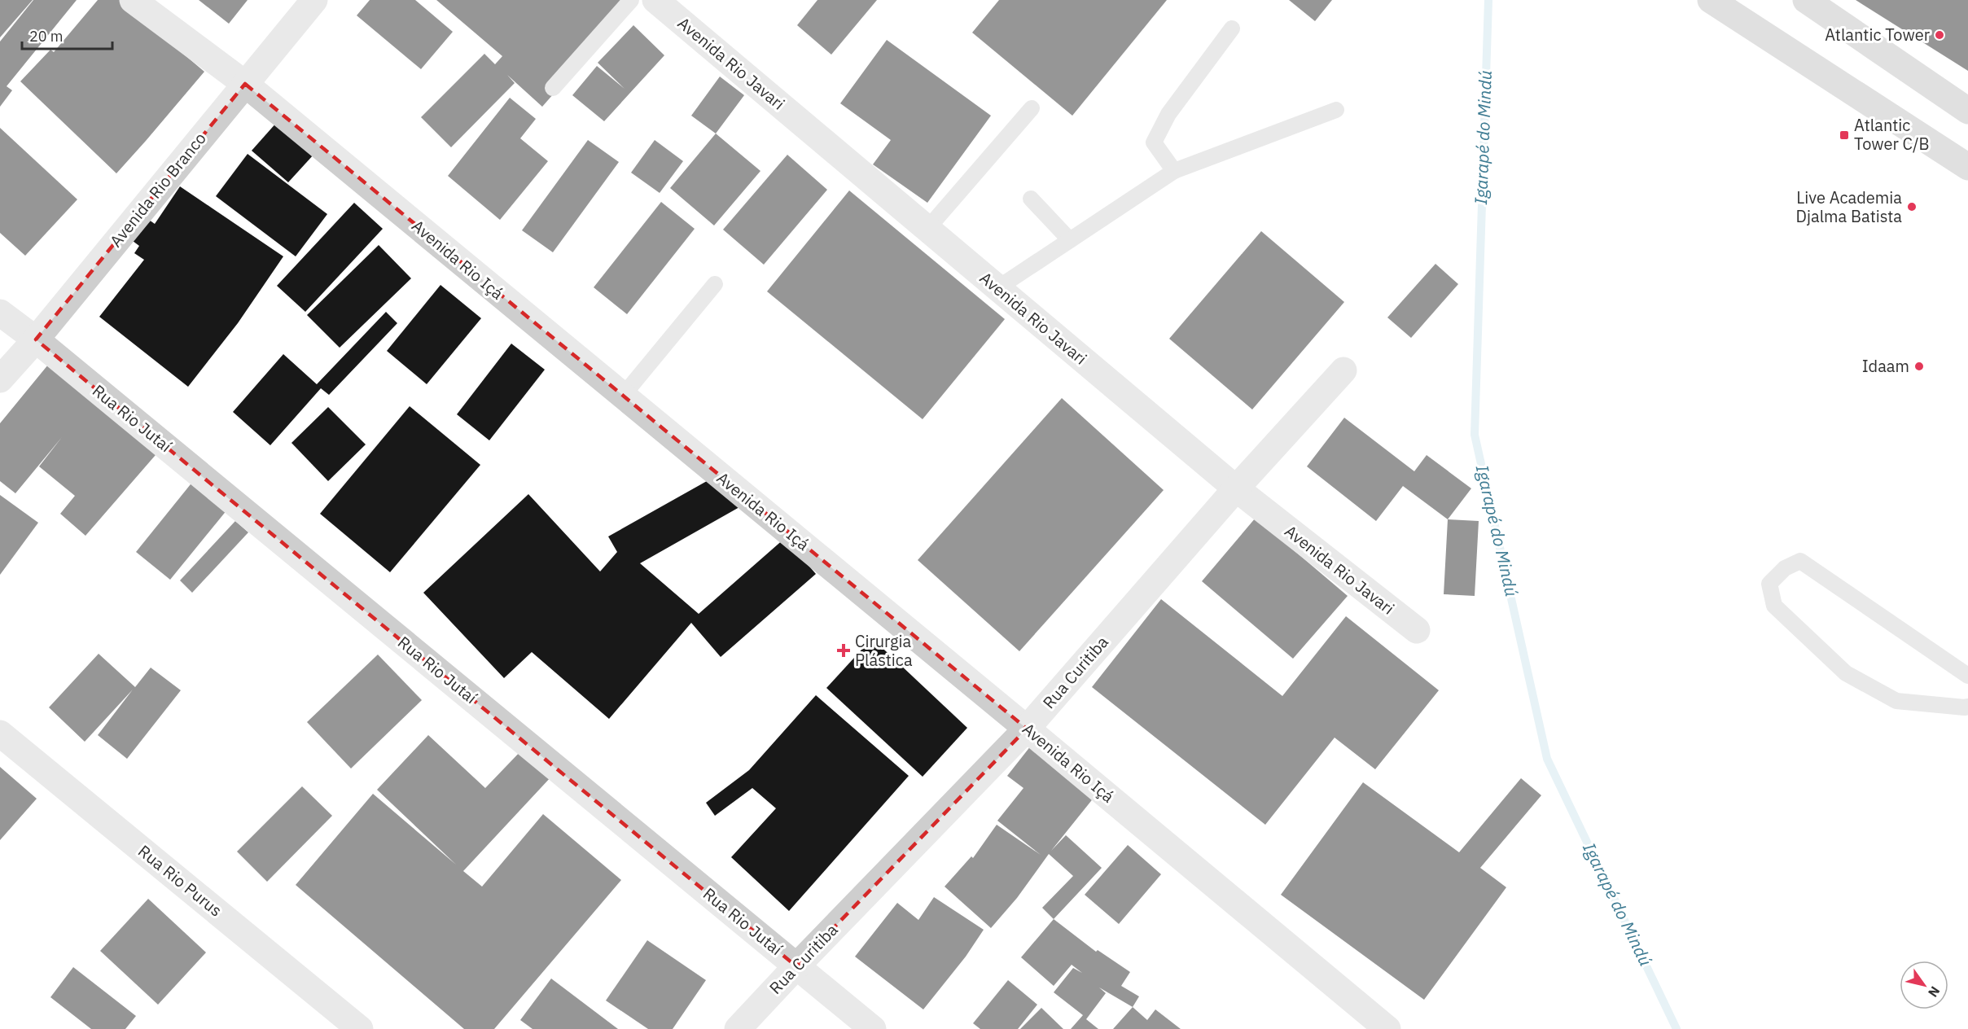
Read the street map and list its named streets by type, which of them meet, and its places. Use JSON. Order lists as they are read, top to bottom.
{
  "streets": {
    "street": [
      "Avenida Rio Javari",
      "Avenida Rio Branco",
      "Avenida Rio Içá",
      "Rua Rio Jutaí",
      "Rua Curitiba",
      "Rua Rio Purus"
    ]
  },
  "crossings": [
    ["Avenida Rio Javari", "Rua Curitiba"],
    ["Avenida Rio Branco", "Avenida Rio Içá"],
    ["Avenida Rio Branco", "Rua Rio Jutaí"],
    ["Avenida Rio Içá", "Rua Curitiba"],
    ["Rua Rio Jutaí", "Rua Curitiba"]
  ],
  "water": ["Igarapé do Mindú"],
  "places": {
    "other": ["Atlantic Tower", "Live Academia Djalma Batista", "Idaam"],
    "transit": ["Atlantic Tower C/B"],
    "health": ["Cirurgia Plástica"]
  },
  "scale_bar": "20 m",
  "north": "bottom right"
}
